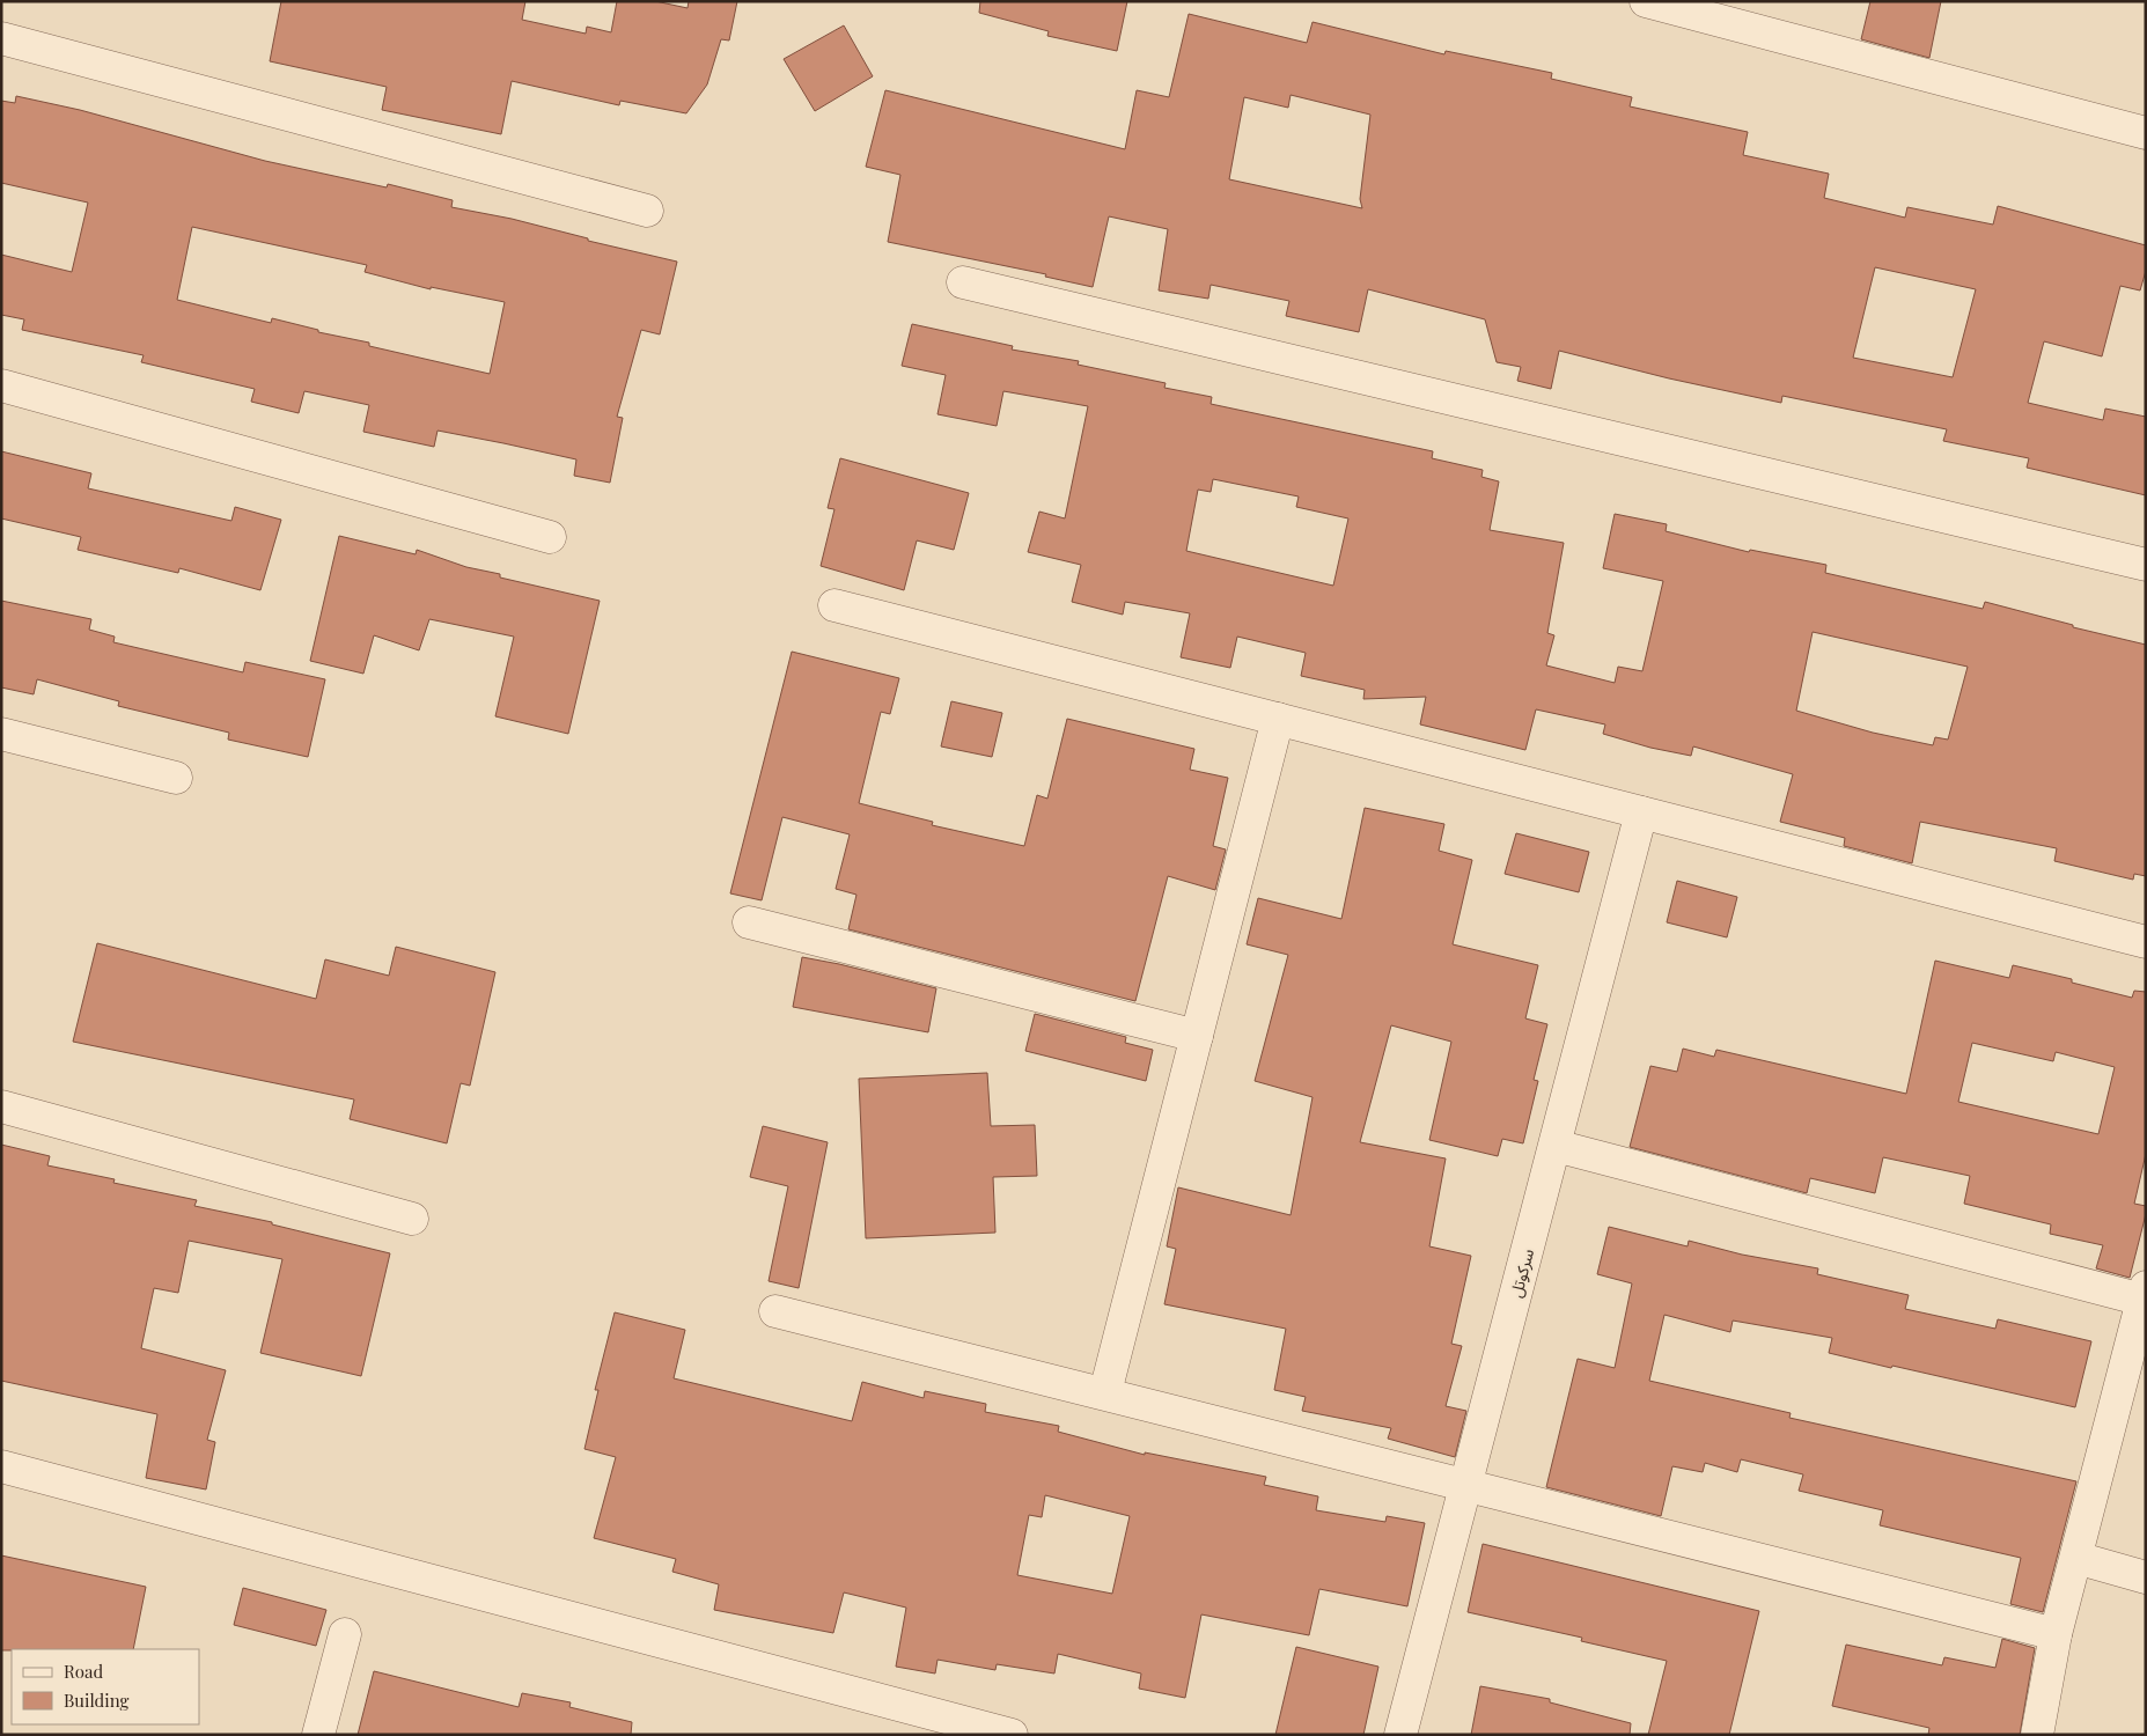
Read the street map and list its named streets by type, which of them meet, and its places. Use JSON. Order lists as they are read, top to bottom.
{
  "streets": {
    "street": ["سرکوتل"]
  },
  "legend": ["Road", "Building"]
}
